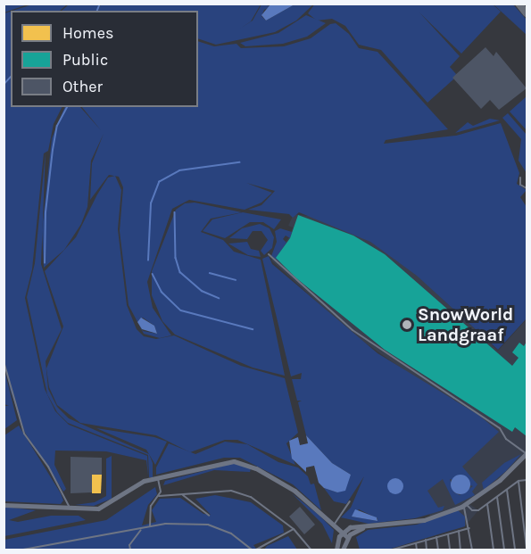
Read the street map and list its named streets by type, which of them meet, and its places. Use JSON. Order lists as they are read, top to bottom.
{
  "places": ["SnowWorld Landgraaf"],
  "legend": ["Homes", "Public", "Other"]
}
